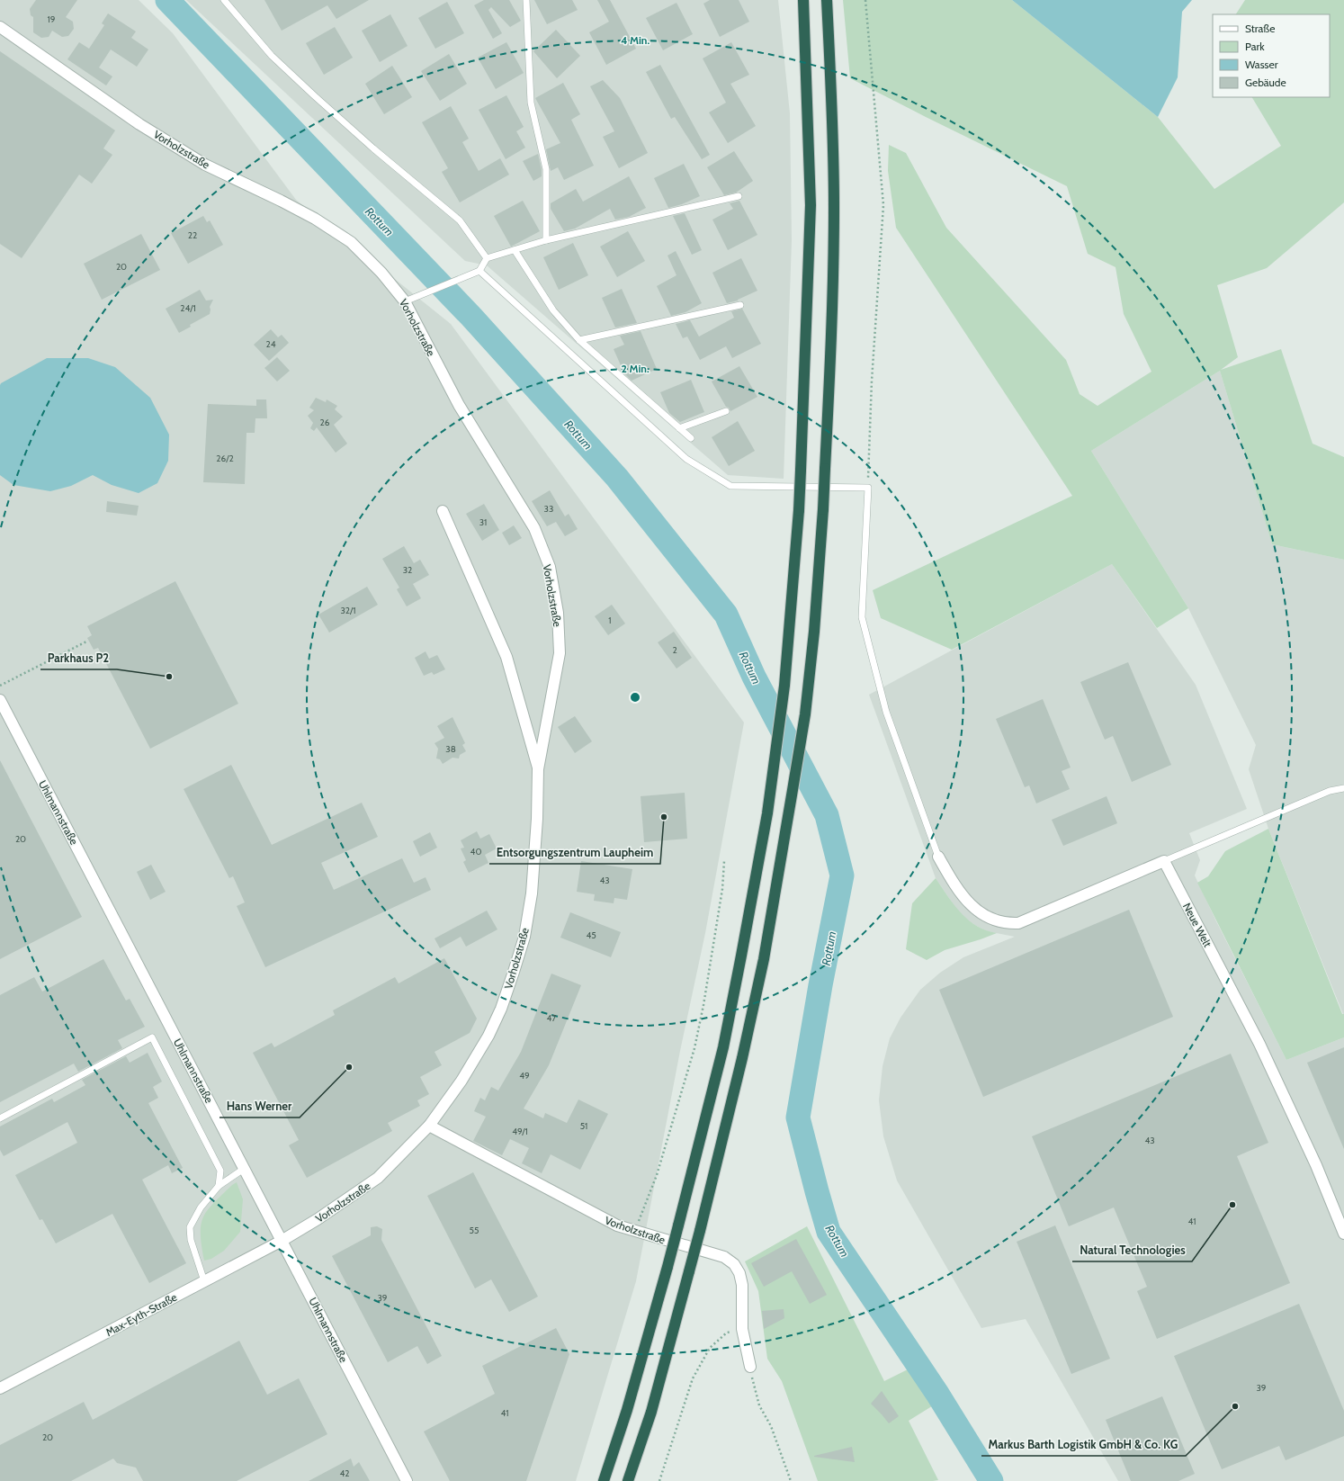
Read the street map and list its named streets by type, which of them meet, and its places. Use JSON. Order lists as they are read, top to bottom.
{
  "streets": {
    "street": [
      "Vorholzstraße",
      "Uhlmannstraße",
      "Neue Welt",
      "Max-Eyth-Straße"
    ]
  },
  "crossings": [
    ["Vorholzstraße", "Uhlmannstraße"],
    ["Vorholzstraße", "Max-Eyth-Straße"],
    ["Uhlmannstraße", "Max-Eyth-Straße"]
  ],
  "water": ["Rottum"],
  "places": [
    "Parkhaus P2",
    "Entsorgungszentrum Laupheim",
    "Hans Werner",
    "Natural Technologies",
    "Markus Barth Logistik GmbH & Co. KG"
  ],
  "house_numbers": [
    "19",
    "22",
    "20",
    "24/1",
    "24",
    "26",
    "26/2",
    "33",
    "31",
    "32",
    "32/1",
    "1",
    "2",
    "38",
    "20",
    "40",
    "43",
    "45",
    "47",
    "49",
    "51",
    "49/1",
    "43",
    "41",
    "55",
    "39",
    "39",
    "41",
    "20",
    "42"
  ],
  "legend": [
    "Straße",
    "Park",
    "Wasser",
    "Gebäude"
  ],
  "rings": ["4 Min.", "2 Min."]
}
